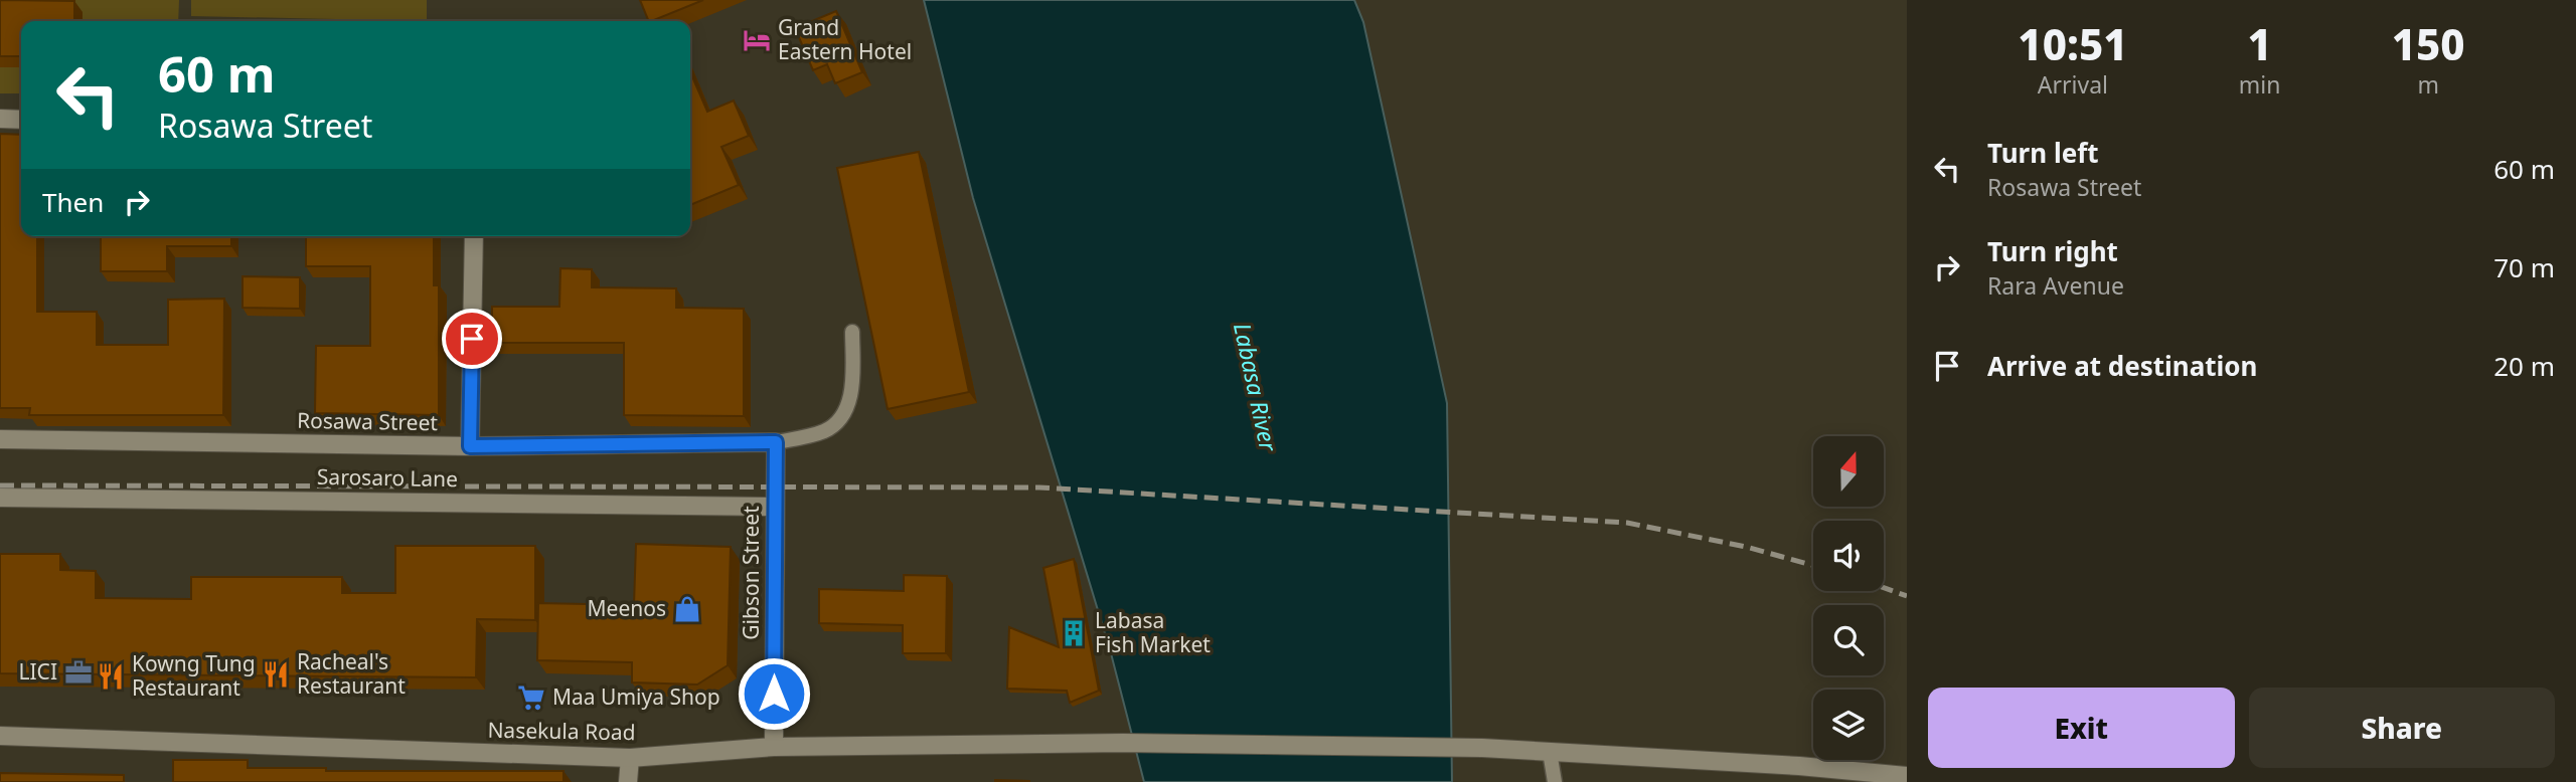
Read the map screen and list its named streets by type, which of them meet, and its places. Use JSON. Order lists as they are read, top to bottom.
{
  "streets": {
    "street": [
      "Rosawa Street",
      "Sarosaro Lane",
      "Gibson Street",
      "Nasekula Road"
    ]
  },
  "crossings": [
    ["Rosawa Street", "Gibson Street"],
    ["Sarosaro Lane", "Gibson Street"],
    ["Gibson Street", "Nasekula Road"]
  ],
  "water": ["Labasa River"],
  "places": {
    "hotel": ["Grand Eastern Hotel"],
    "shop": ["Meenos"],
    "building": ["Labasa Fish Market"],
    "office": ["LICI"],
    "restaurant": ["Racheal's Restaurant", "Kowng Tung Restaurant"],
    "supermarket": ["Maa Umiya Shop"]
  },
  "north": "top",
  "page": {
    "eta": [
      "10:51",
      "Arrival",
      "1",
      "min",
      "150",
      "m"
    ],
    "turn": ["60 m", "Rosawa Street"],
    "list": [
      {
        "name": "Turn left",
        "note": "Rosawa Street",
        "value": "60 m"
      },
      {
        "name": "Turn right",
        "note": "Rara Avenue",
        "value": "70 m"
      },
      {
        "name": "Arrive at destination",
        "value": "20 m"
      }
    ],
    "then": "Then",
    "buttons": ["Exit", "Share"]
  }
}
